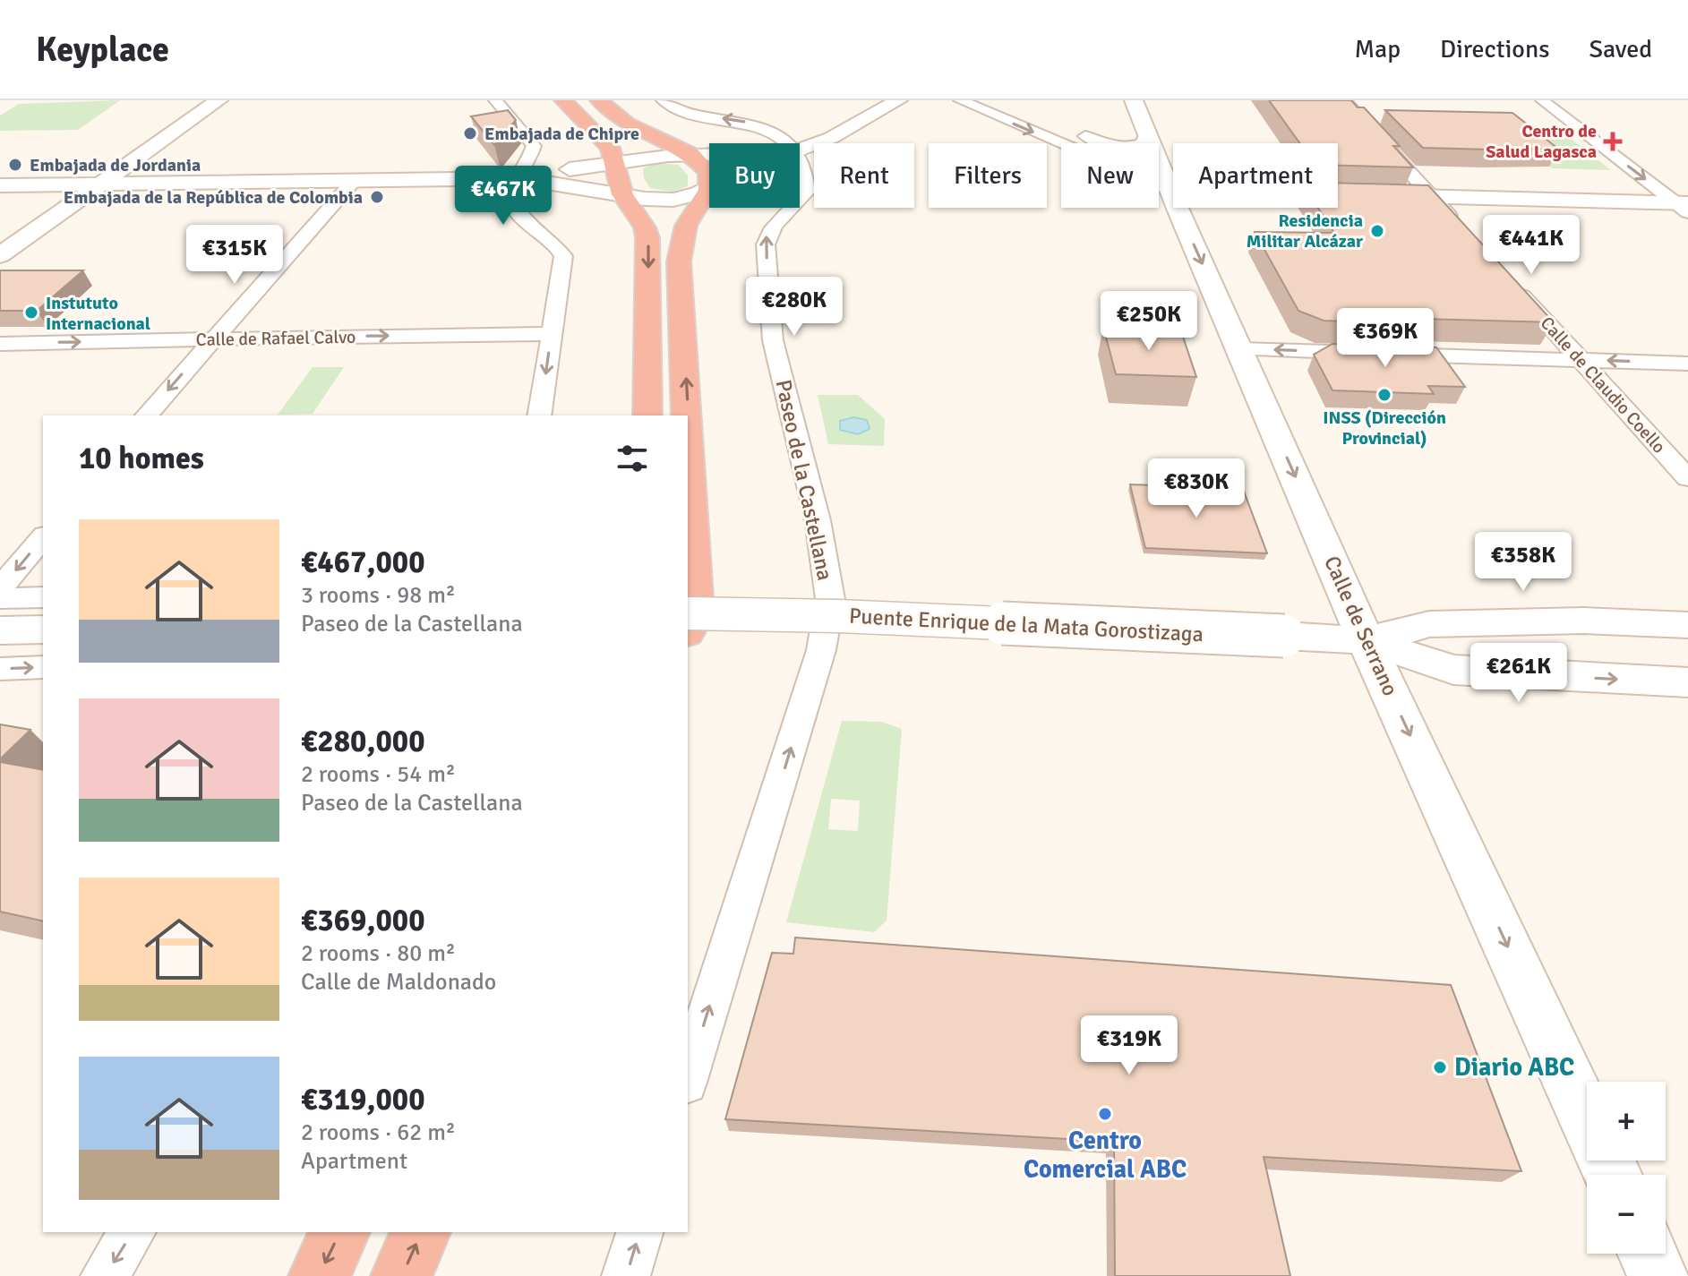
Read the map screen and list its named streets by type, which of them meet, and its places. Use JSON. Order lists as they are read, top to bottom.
{
  "streets": {
    "street": [
      "Calle de Rafael Calvo",
      "Calle de Claudio Coello",
      "Paseo de la Castellana",
      "Puente Enrique de la Mata Gorostizaga",
      "Calle de Serrano"
    ]
  },
  "crossings": [
    ["Puente Enrique de la Mata Gorostizaga", "Calle de Serrano"]
  ],
  "one_way": ["Paseo de la Castellana", "Calle de Serrano"],
  "places": {
    "other": [
      "Embajada de Chipre",
      "Embajada de Jordania",
      "Embajada de la República de Colombia",
      "Residencia Militar Alcázar",
      "Instututo Internacional",
      "INSS (Dirección Provincial)",
      "Diario ABC",
      "Centro Comercial ABC"
    ],
    "health": ["Centro de Salud Lagasca"]
  },
  "page": {
    "header": "Keyplace",
    "nav": ["Map", "Directions", "Saved"],
    "chip": [
      "Buy",
      "Rent",
      "Filters",
      "New",
      "Apartment"
    ],
    "price": [
      "€467K",
      "€441K",
      "€315K",
      "€280K",
      "€250K",
      "€369K",
      "€830K",
      "€358K",
      "€261K",
      "€319K"
    ],
    "heading": "10 homes",
    "list": [
      {
        "name": "€467,000",
        "note": "3 rooms · 98 m² · Paseo de la Castellana"
      },
      {
        "name": "€280,000",
        "note": "2 rooms · 54 m² · Paseo de la Castellana"
      },
      {
        "name": "€369,000",
        "note": "2 rooms · 80 m² · Calle de Maldonado"
      },
      {
        "name": "€319,000",
        "note": "2 rooms · 62 m² · Apartment"
      }
    ],
    "map_buttons": ["+", "−"]
  }
}
